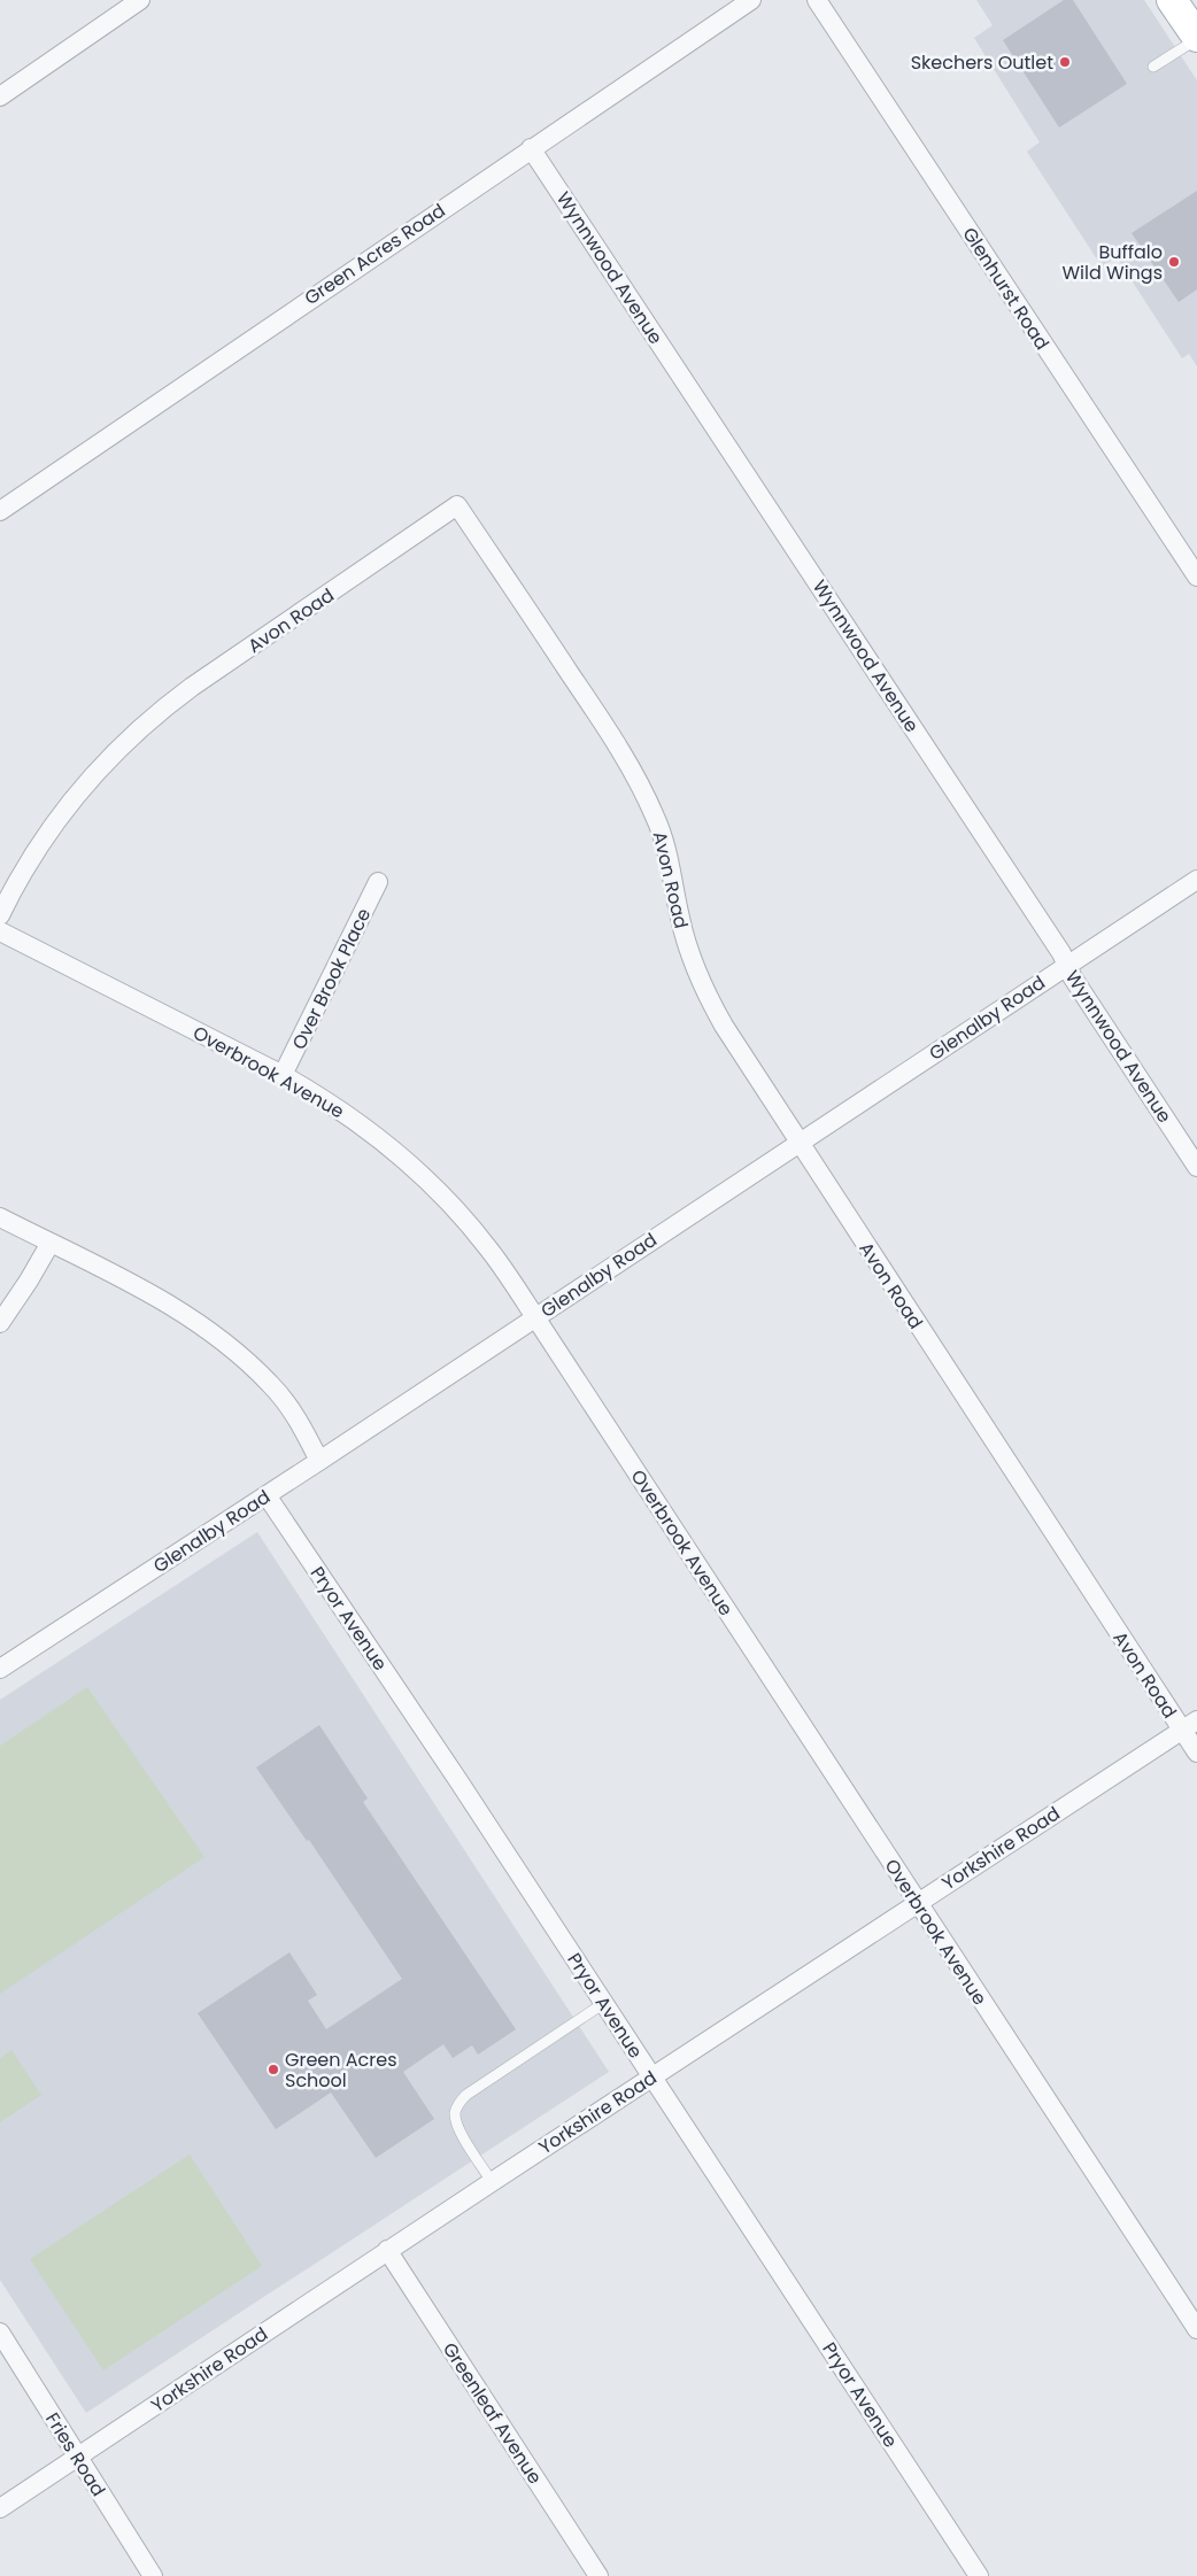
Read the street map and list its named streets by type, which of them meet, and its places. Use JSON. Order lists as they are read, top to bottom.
{
  "streets": {
    "street": [
      "Green Acres Road",
      "Wynnwood Avenue",
      "Glenhurst Road",
      "Avon Road",
      "Over Brook Place",
      "Glenalby Road",
      "Overbrook Avenue",
      "Pryor Avenue",
      "Yorkshire Road",
      "Greenleaf Avenue",
      "Fries Road"
    ]
  },
  "crossings": [
    ["Green Acres Road", "Wynnwood Avenue"],
    ["Wynnwood Avenue", "Glenalby Road"],
    ["Avon Road", "Glenalby Road"],
    ["Avon Road", "Yorkshire Road"],
    ["Over Brook Place", "Overbrook Avenue"],
    ["Glenalby Road", "Overbrook Avenue"],
    ["Glenalby Road", "Pryor Avenue"],
    ["Overbrook Avenue", "Yorkshire Road"],
    ["Pryor Avenue", "Yorkshire Road"],
    ["Yorkshire Road", "Greenleaf Avenue"],
    ["Yorkshire Road", "Fries Road"]
  ],
  "places": ["Skechers Outlet", "Buffalo Wild Wings", "Green Acres School"]
}
